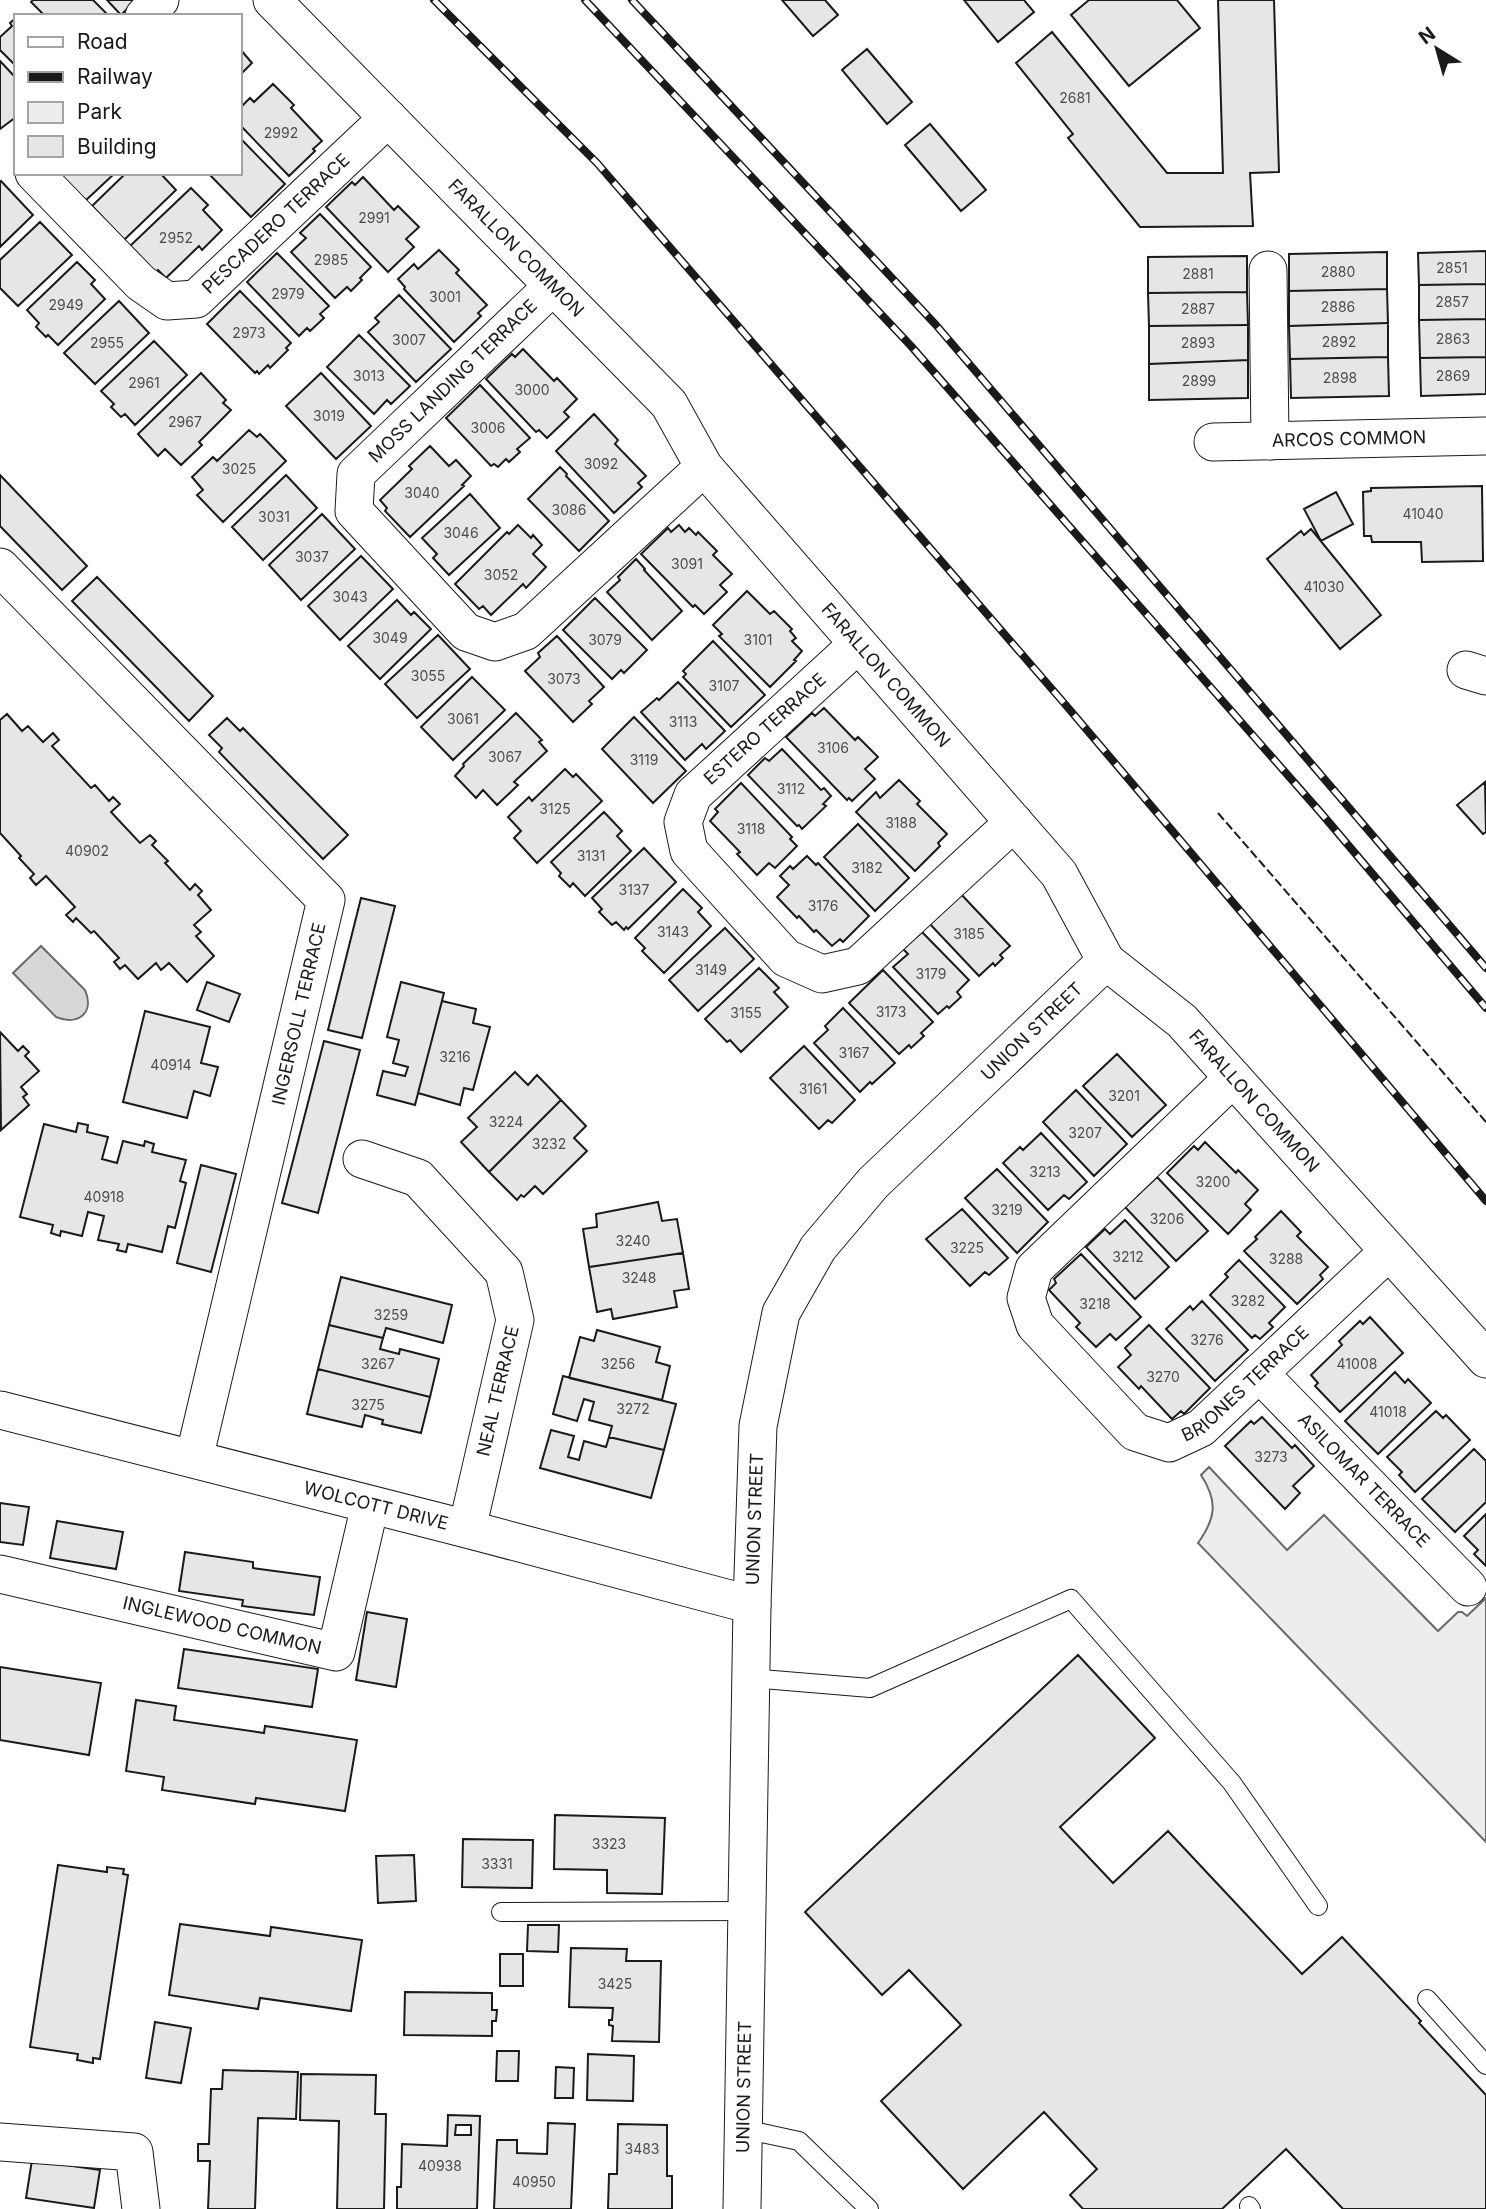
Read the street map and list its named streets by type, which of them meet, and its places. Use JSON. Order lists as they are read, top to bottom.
{
  "streets": {
    "street": [
      "PESCADERO TERRACE",
      "FARALLON COMMON",
      "MOSS LANDING TERRACE",
      "ARCOS COMMON",
      "ESTERO TERRACE",
      "INGERSOLL TERRACE",
      "UNION STREET",
      "BRIONES TERRACE",
      "NEAL TERRACE",
      "ASILOMAR TERRACE",
      "WOLCOTT DRIVE",
      "INGLEWOOD COMMON"
    ]
  },
  "crossings": [
    ["PESCADERO TERRACE", "FARALLON COMMON"],
    ["FARALLON COMMON", "MOSS LANDING TERRACE"],
    ["FARALLON COMMON", "ESTERO TERRACE"],
    ["FARALLON COMMON", "UNION STREET"],
    ["FARALLON COMMON", "BRIONES TERRACE"],
    ["INGERSOLL TERRACE", "WOLCOTT DRIVE"],
    ["UNION STREET", "WOLCOTT DRIVE"],
    ["BRIONES TERRACE", "ASILOMAR TERRACE"],
    ["NEAL TERRACE", "WOLCOTT DRIVE"],
    ["WOLCOTT DRIVE", "INGLEWOOD COMMON"]
  ],
  "house_numbers": [
    "2681",
    "2992",
    "2991",
    "2952",
    "2985",
    "2851",
    "2880",
    "2881",
    "2979",
    "3001",
    "2857",
    "2949",
    "2886",
    "2887",
    "2973",
    "2863",
    "3007",
    "2892",
    "2955",
    "2893",
    "3013",
    "2869",
    "2898",
    "2899",
    "2961",
    "3000",
    "3019",
    "2967",
    "3006",
    "3092",
    "3025",
    "3040",
    "3086",
    "41040",
    "3031",
    "3046",
    "3037",
    "3091",
    "3052",
    "41030",
    "3043",
    "3049",
    "3079",
    "3101",
    "3055",
    "3073",
    "3107",
    "3061",
    "3113",
    "3106",
    "3067",
    "3119",
    "3112",
    "3125",
    "3188",
    "3118",
    "40902",
    "3131",
    "3182",
    "3137",
    "3176",
    "3143",
    "3185",
    "3149",
    "3179",
    "3173",
    "3155",
    "3167",
    "3216",
    "40914",
    "3161",
    "3201",
    "3224",
    "3207",
    "3232",
    "3213",
    "3200",
    "40918",
    "3219",
    "3206",
    "3240",
    "3225",
    "3212",
    "3288",
    "3248",
    "3282",
    "3218",
    "3259",
    "3276",
    "3267",
    "3256",
    "41008",
    "3270",
    "3275",
    "3272",
    "41018",
    "3273",
    "3323",
    "3331",
    "3425",
    "3483",
    "40938",
    "40950"
  ],
  "legend": [
    "Road",
    "Railway",
    "Park",
    "Building"
  ],
  "north": "top left"
}
